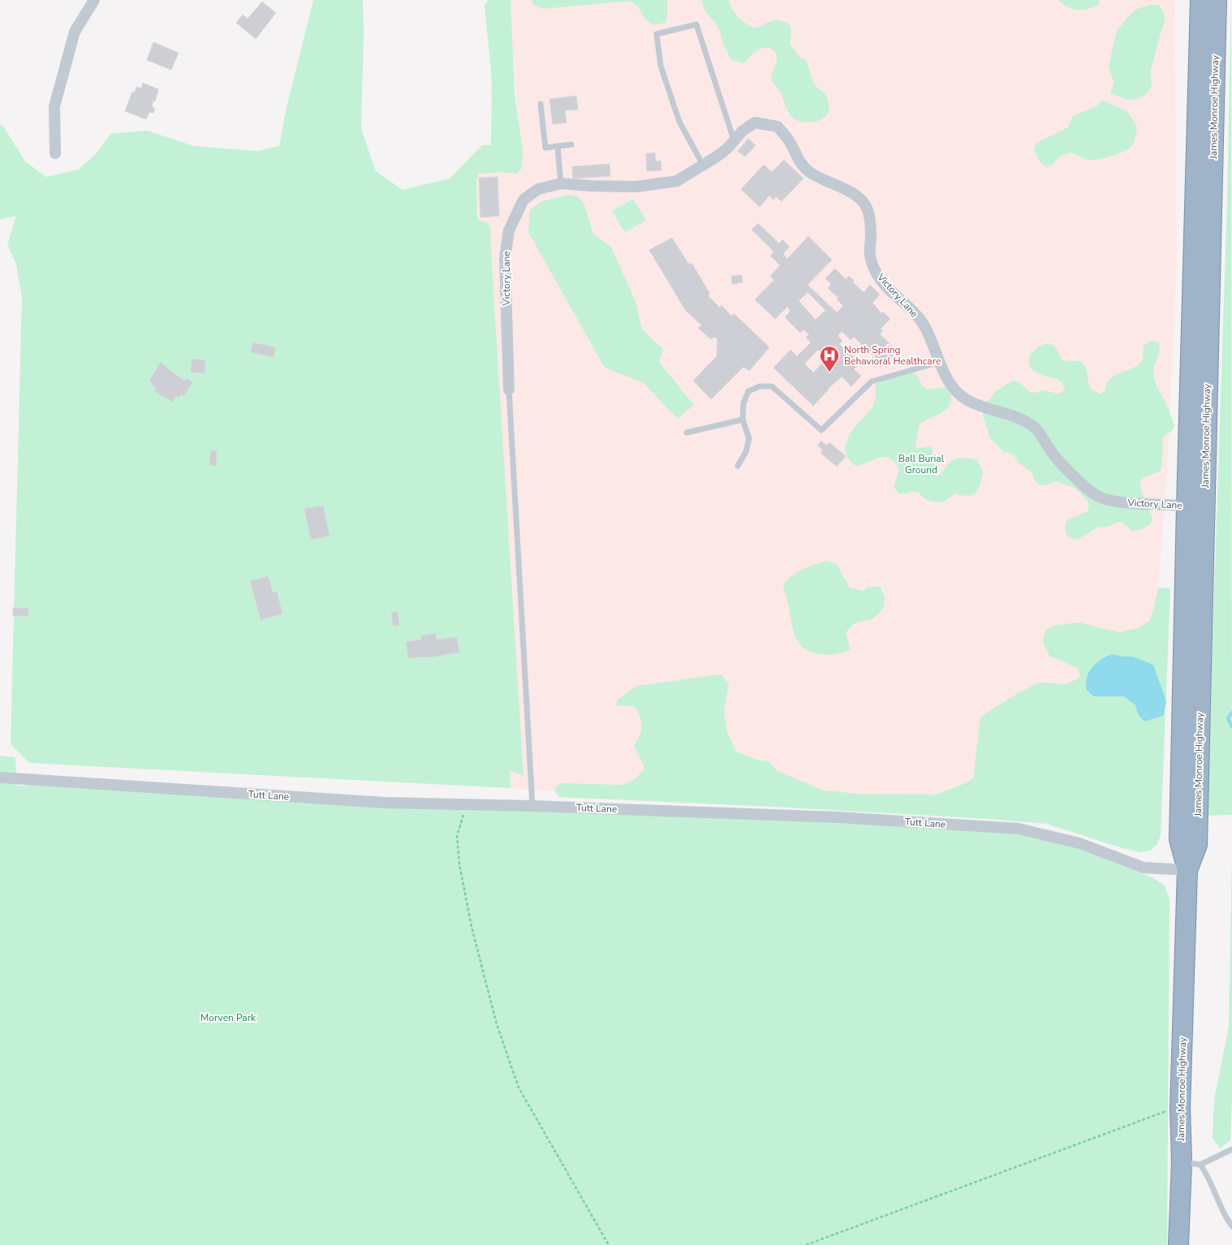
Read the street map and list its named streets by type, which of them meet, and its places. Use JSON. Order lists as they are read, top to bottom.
{
  "streets": {
    "highway": ["James Monroe Highway"],
    "street": ["Victory Lane", "Tutt Lane"]
  },
  "crossings": [
    ["James Monroe Highway", "Victory Lane"],
    ["James Monroe Highway", "Tutt Lane"]
  ],
  "parks": ["Ball Burial Ground", "Morven Park"],
  "places": {
    "hospital": ["North Spring Behavioral Healthcare"]
  }
}
